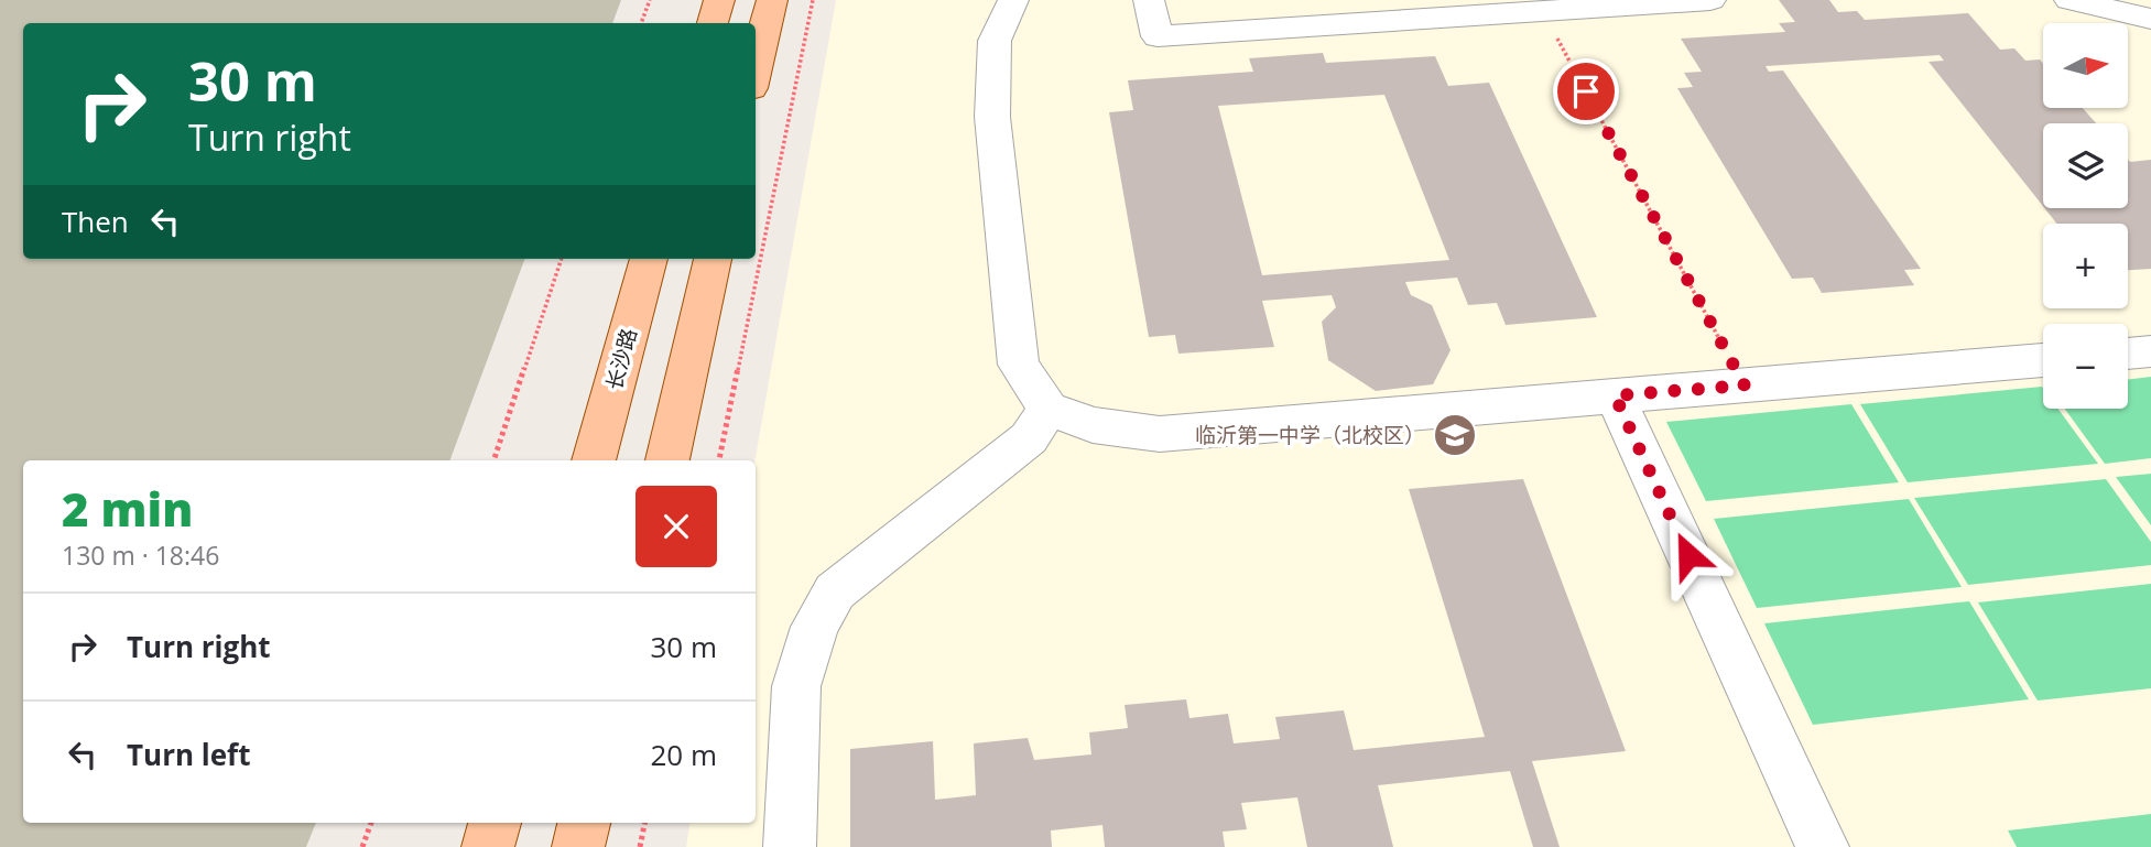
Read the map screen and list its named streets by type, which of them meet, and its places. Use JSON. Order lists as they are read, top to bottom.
{
  "streets": {
    "main road": ["长沙路"]
  },
  "places": {
    "school or university": ["临沂第一中学（北校区）"]
  },
  "north": "right",
  "page": {
    "map_buttons": ["+", "−"],
    "turn": ["30 m", "Turn right"],
    "then": "Then",
    "heading": ["2 min", "130 m · 18:46"],
    "list": [
      {
        "name": "Turn right",
        "value": "30 m"
      },
      {
        "name": "Turn left",
        "value": "20 m"
      }
    ]
  }
}
